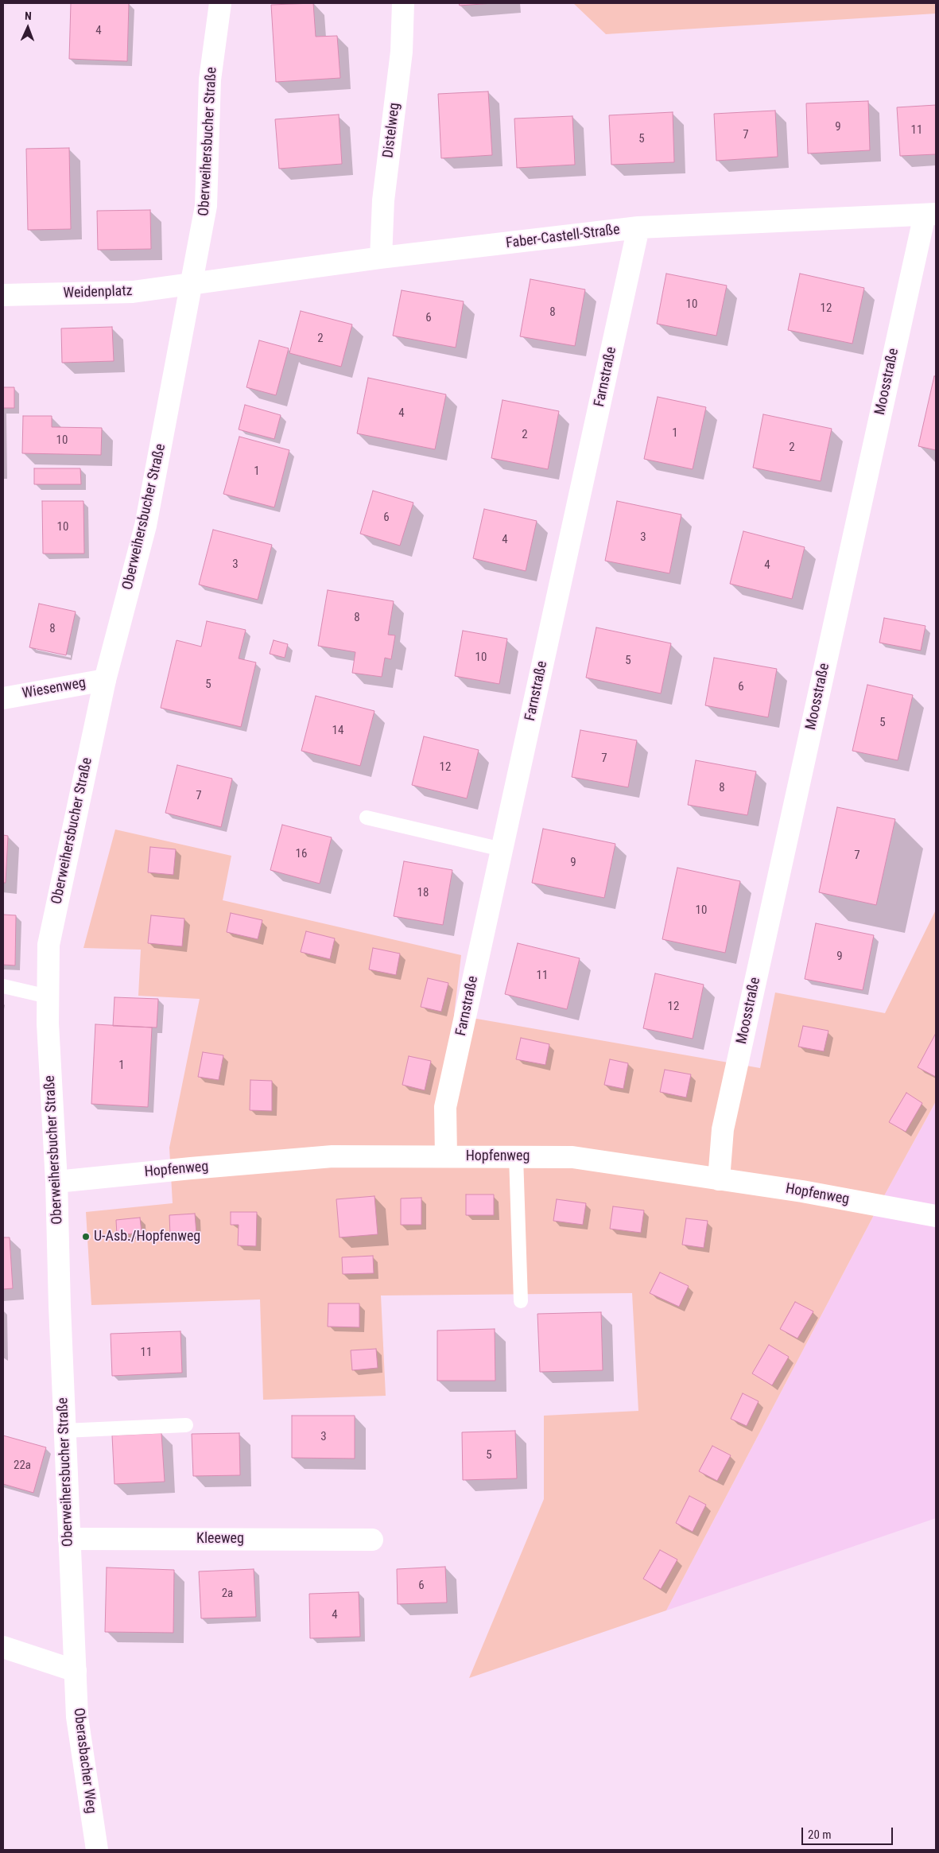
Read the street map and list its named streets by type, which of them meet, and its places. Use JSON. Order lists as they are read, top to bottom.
{
  "streets": {
    "street": [
      "Distelweg",
      "Oberweihersbucher Straße",
      "Faber-Castell-Straße",
      "Weidenplatz",
      "Farnstraße",
      "Moosstraße",
      "Wiesenweg",
      "Hopfenweg",
      "Kleeweg",
      "Oberasbacher Weg"
    ]
  },
  "crossings": [
    ["Distelweg", "Faber-Castell-Straße"],
    ["Oberweihersbucher Straße", "Faber-Castell-Straße"],
    ["Oberweihersbucher Straße", "Weidenplatz"],
    ["Oberweihersbucher Straße", "Wiesenweg"],
    ["Oberweihersbucher Straße", "Hopfenweg"],
    ["Oberweihersbucher Straße", "Kleeweg"],
    ["Oberweihersbucher Straße", "Oberasbacher Weg"],
    ["Faber-Castell-Straße", "Weidenplatz"],
    ["Faber-Castell-Straße", "Farnstraße"],
    ["Faber-Castell-Straße", "Moosstraße"],
    ["Farnstraße", "Hopfenweg"],
    ["Moosstraße", "Hopfenweg"]
  ],
  "places": ["U-Asb./Hopfenweg"],
  "house_numbers": [
    "4",
    "9",
    "11",
    "7",
    "5",
    "10",
    "12",
    "8",
    "6",
    "2",
    "4",
    "1",
    "2",
    "10",
    "2",
    "1",
    "6",
    "10",
    "3",
    "4",
    "3",
    "4",
    "8",
    "8",
    "10",
    "5",
    "5",
    "6",
    "5",
    "14",
    "7",
    "12",
    "8",
    "7",
    "16",
    "7",
    "9",
    "18",
    "10",
    "9",
    "11",
    "12",
    "1",
    "11",
    "3",
    "5",
    "22a",
    "6",
    "2a",
    "4"
  ],
  "scale_bar": "20 m",
  "north": "top"
}
